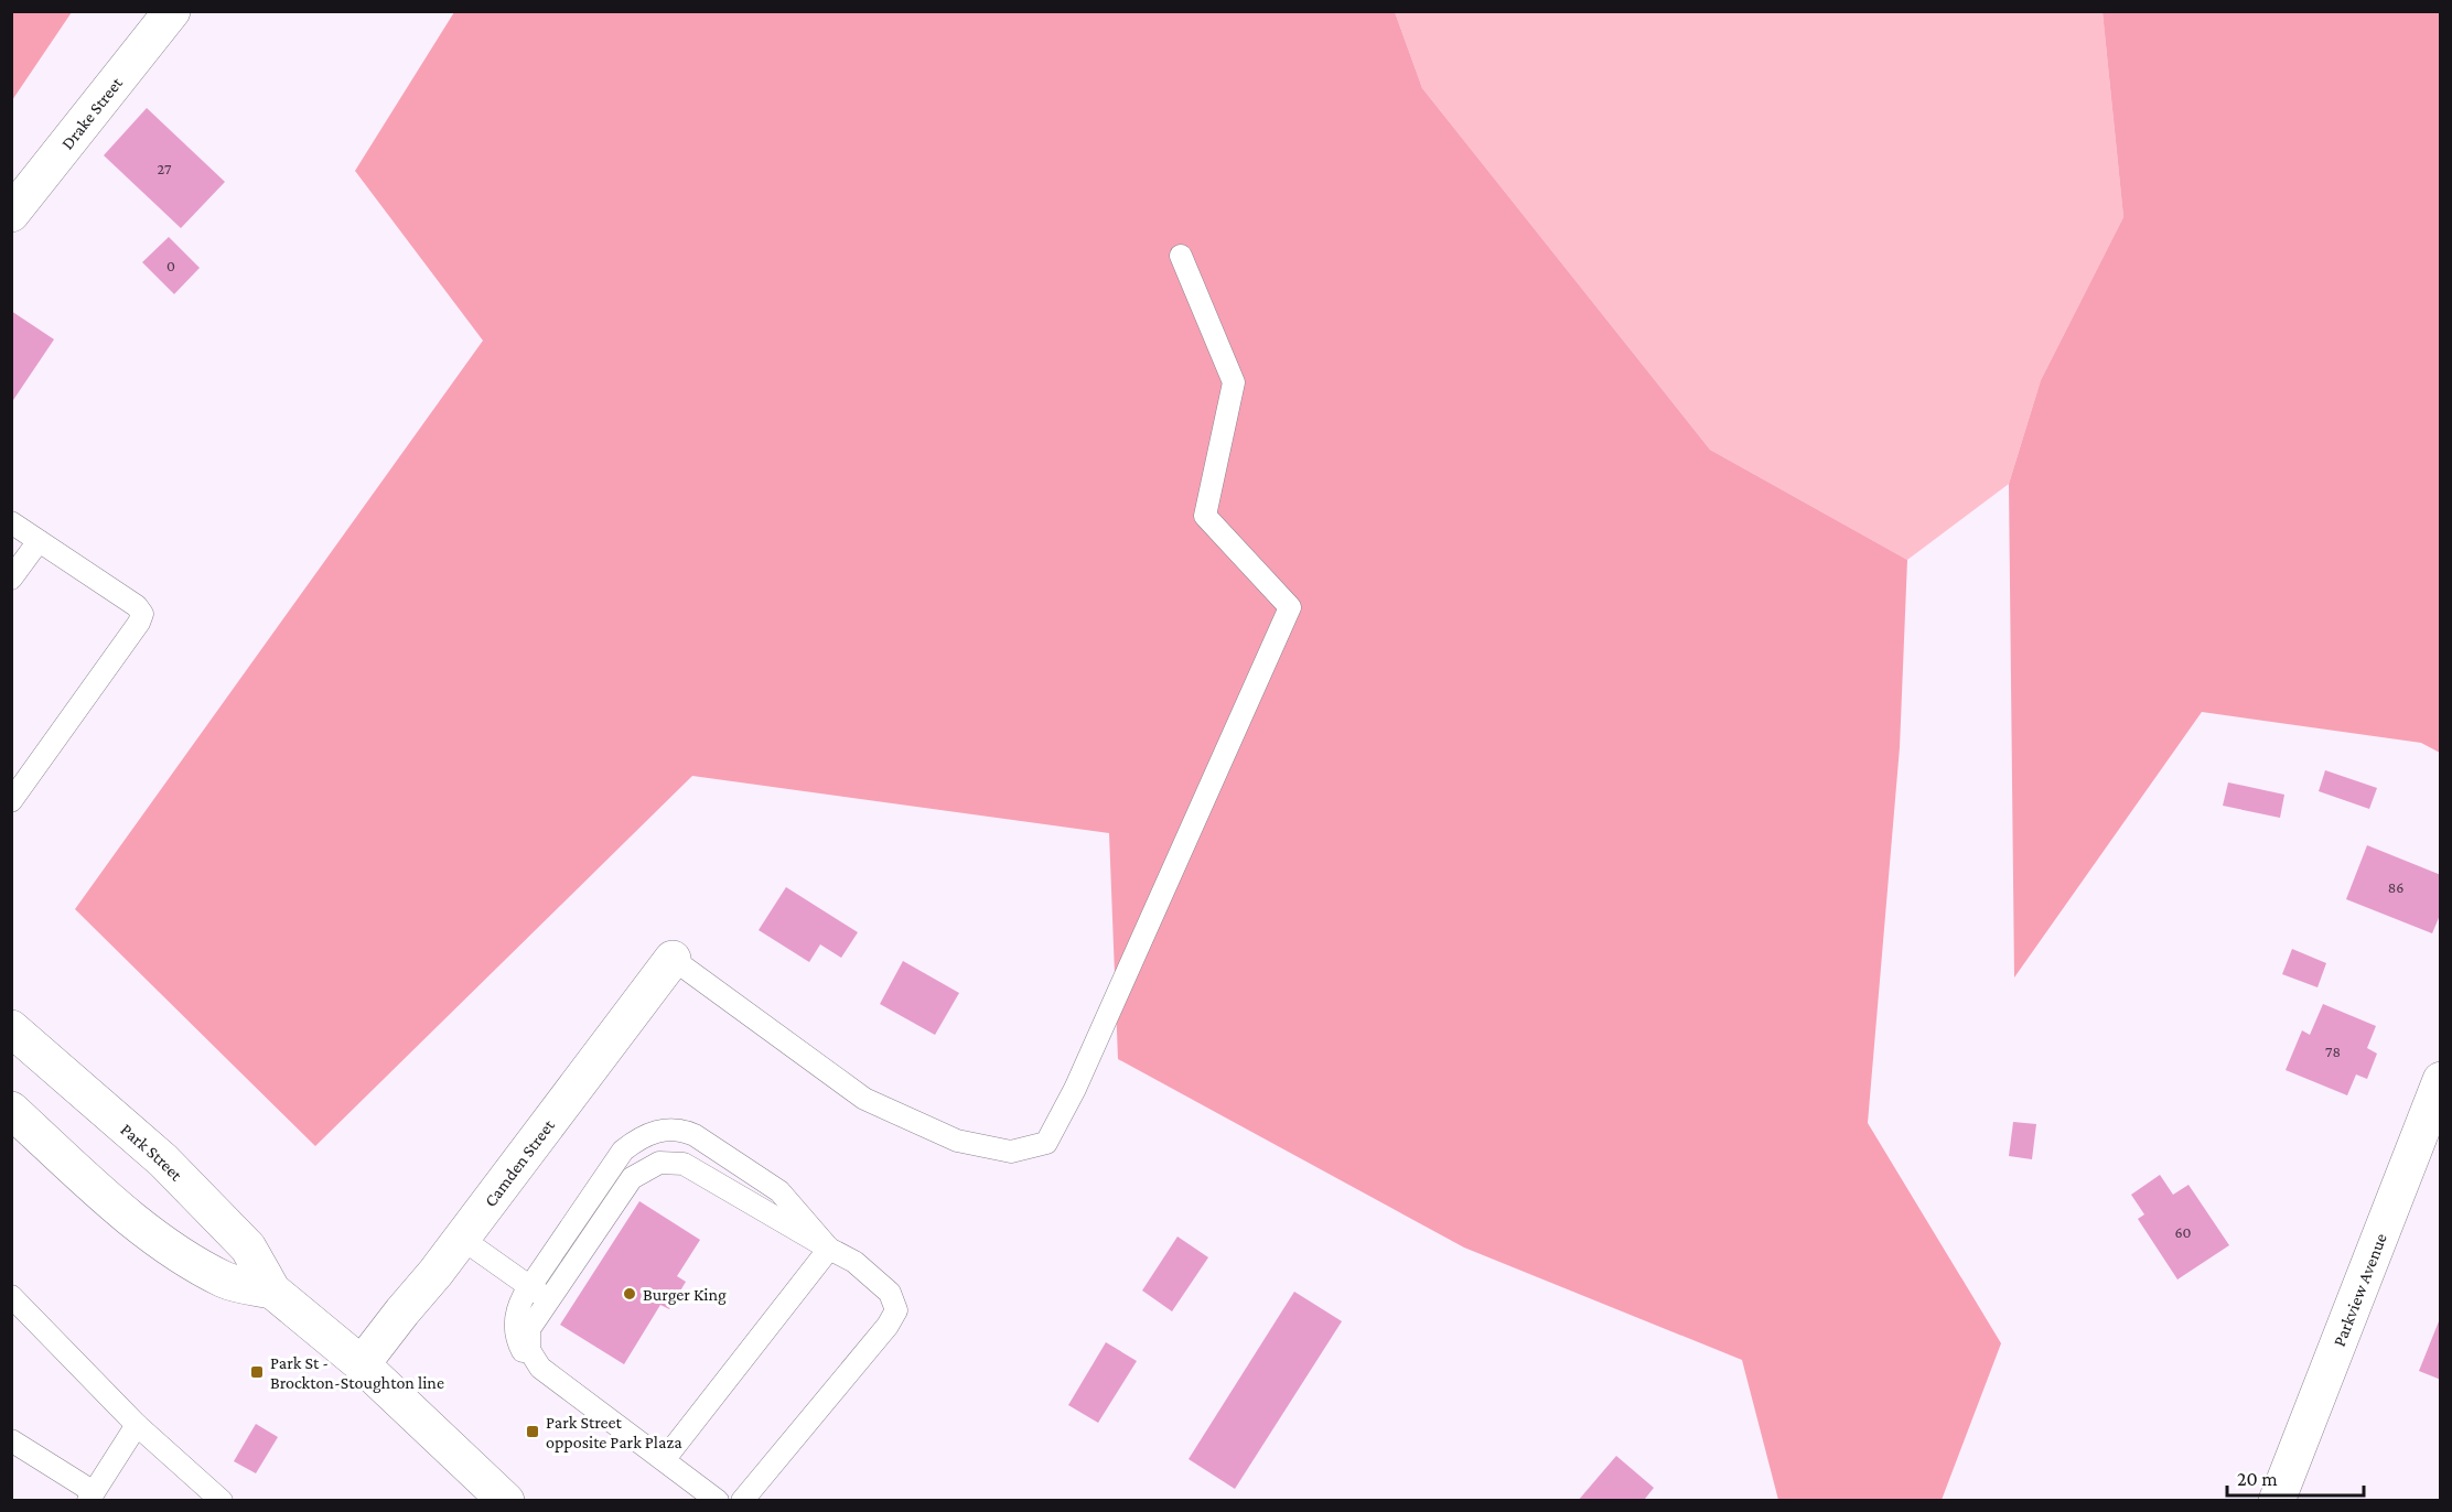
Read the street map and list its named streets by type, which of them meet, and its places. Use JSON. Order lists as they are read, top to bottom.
{
  "streets": {
    "street": [
      "Drake Street",
      "Park Street",
      "Camden Street",
      "Parkview Avenue"
    ]
  },
  "crossings": [
    ["Park Street", "Camden Street"]
  ],
  "places": {
    "other": ["Burger King"],
    "transit": ["Park St - Brockton-Stoughton line", "Park Street opposite Park Plaza"]
  },
  "house_numbers": [
    "27",
    "0",
    "86",
    "78",
    "60"
  ],
  "scale_bar": "20 m"
}
